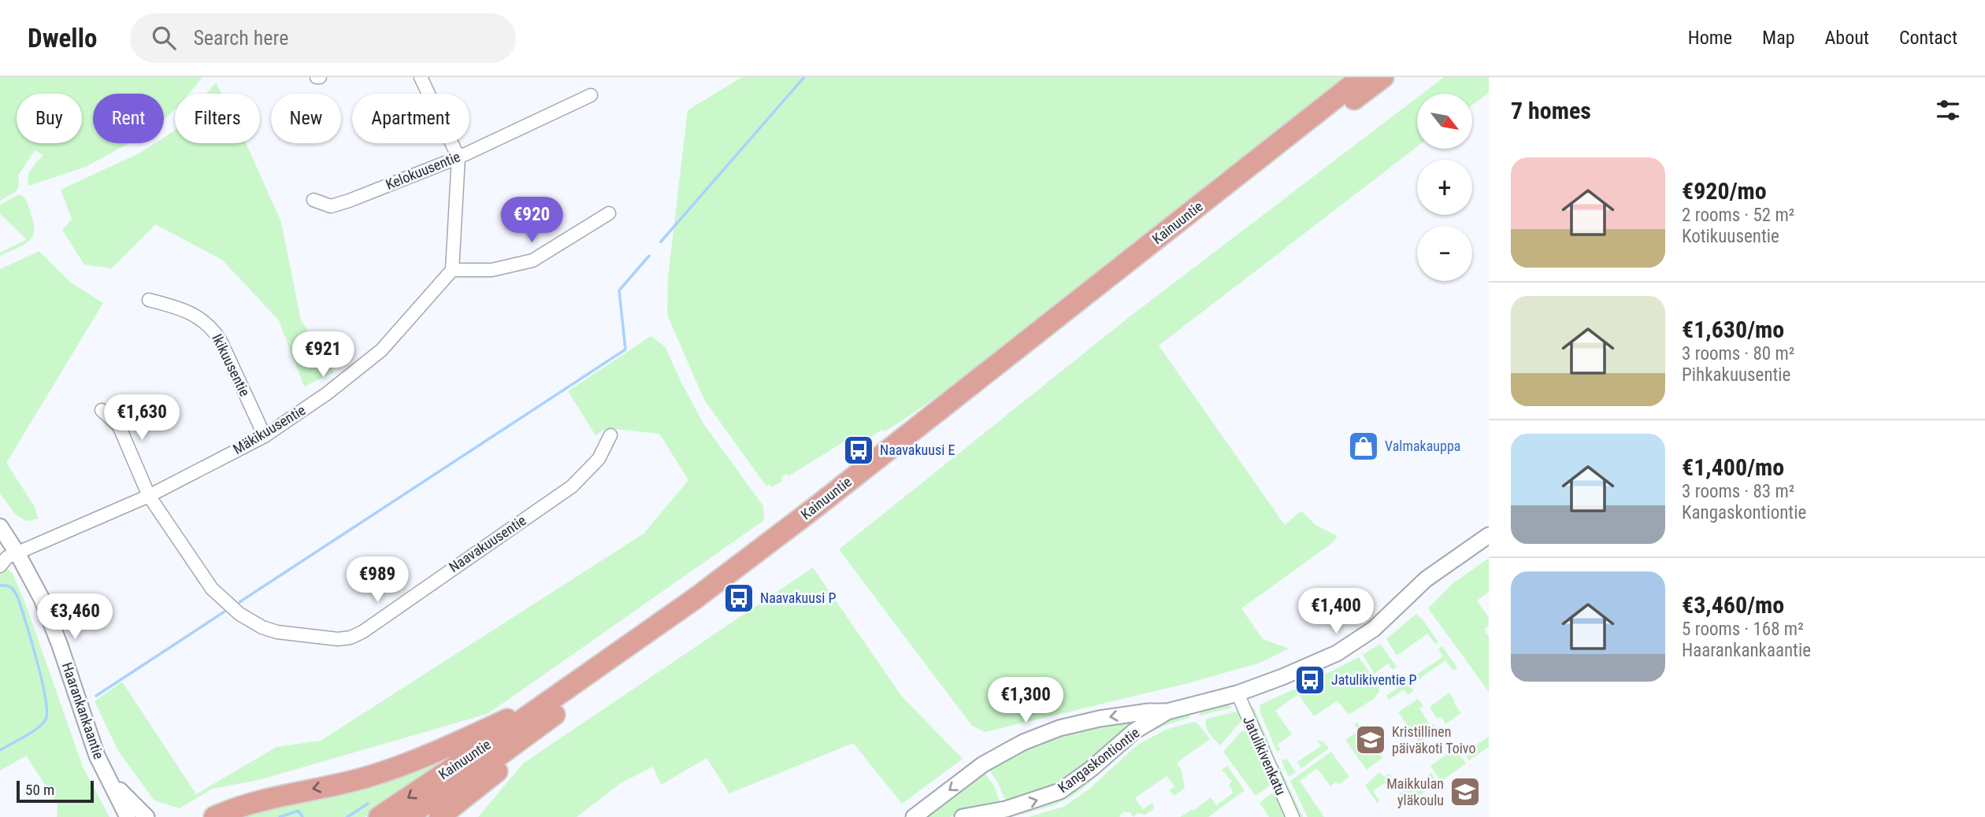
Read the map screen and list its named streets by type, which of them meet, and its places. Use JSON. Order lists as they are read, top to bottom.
{
  "streets": {
    "highway": ["Kainuuntie"],
    "street": [
      "Kelokuusentie",
      "Ikikuusentie",
      "Mäkikuusentie",
      "Naavakuusentie",
      "Haarankankaantie",
      "Jatulikivenkatu",
      "Kangaskontiontie"
    ]
  },
  "crossings": [
    ["Ikikuusentie", "Mäkikuusentie"],
    ["Mäkikuusentie", "Naavakuusentie"],
    ["Mäkikuusentie", "Haarankankaantie"],
    ["Jatulikivenkatu", "Kangaskontiontie"]
  ],
  "places": {
    "shop": ["Valmakauppa"],
    "bus stop": ["Naavakuusi E", "Naavakuusi P", "Jatulikiventie P"],
    "school or university": ["Kristillinen päiväkoti Toivo", "Maikkulan yläkoulu"]
  },
  "scale_bar": "50 m",
  "north": "bottom right",
  "page": {
    "header": "Dwello",
    "search": "Search here",
    "nav": [
      "Home",
      "Map",
      "About",
      "Contact"
    ],
    "heading": "7 homes",
    "map_buttons": ["+", "−"],
    "chip": [
      "Buy",
      "Rent",
      "Filters",
      "New",
      "Apartment"
    ],
    "list": [
      {
        "name": "€920/mo",
        "note": "2 rooms · 52 m² · Kotikuusentie"
      },
      {
        "name": "€1,630/mo",
        "note": "3 rooms · 80 m² · Pihkakuusentie"
      },
      {
        "name": "€1,400/mo",
        "note": "3 rooms · 83 m² · Kangaskontiontie"
      },
      {
        "name": "€3,460/mo",
        "note": "5 rooms · 168 m² · Haarankankaantie"
      }
    ],
    "price": [
      "€920",
      "€921",
      "€1,630",
      "€989",
      "€1,400",
      "€3,460",
      "€1,300"
    ],
    "scale": "50 m"
  }
}
